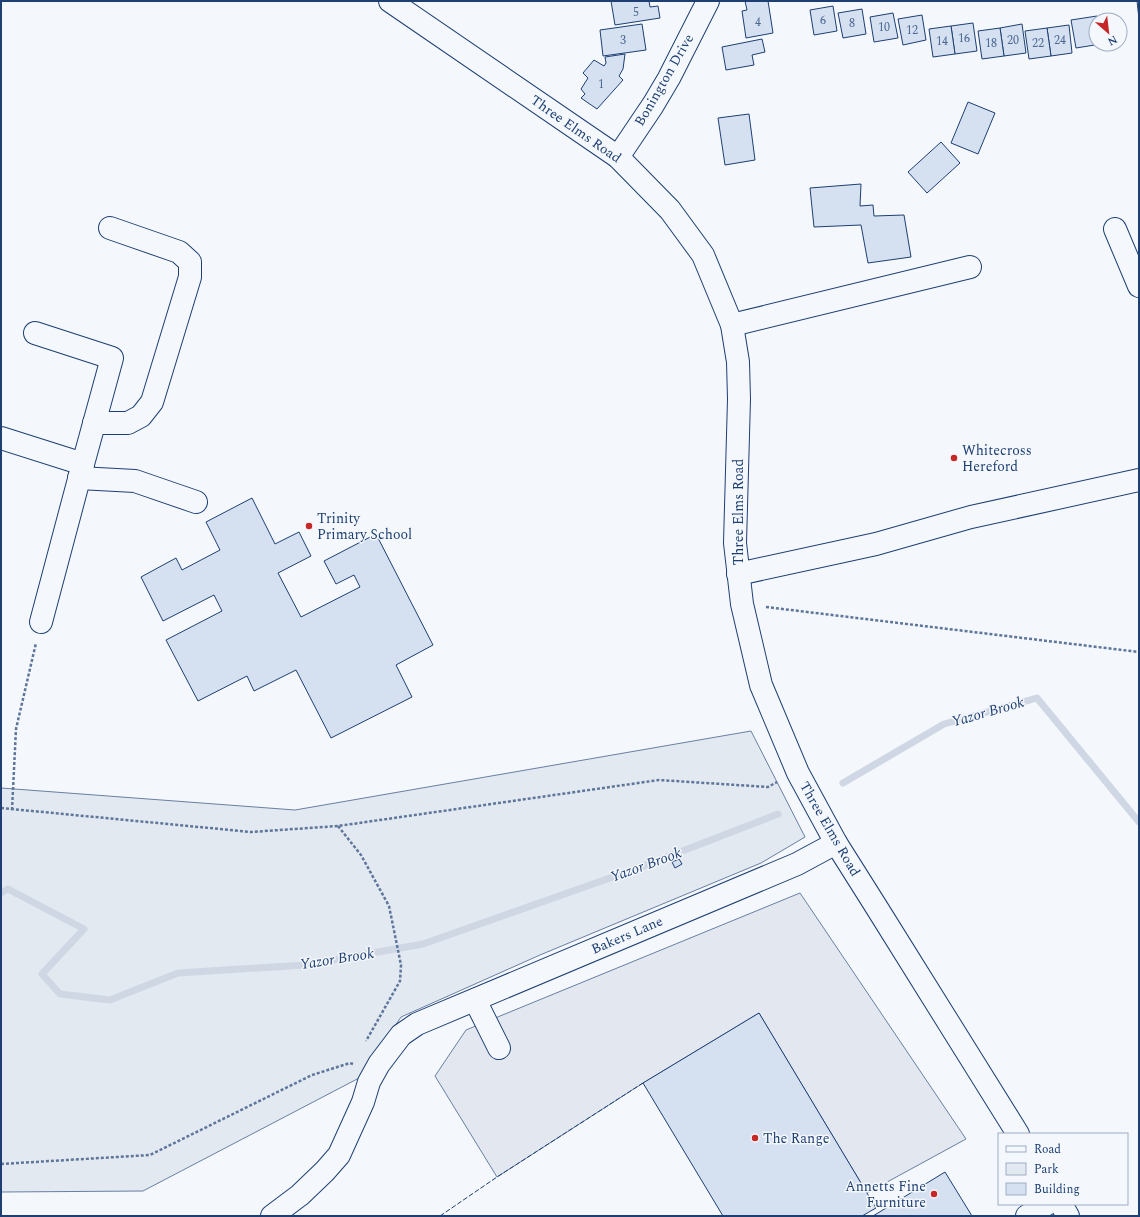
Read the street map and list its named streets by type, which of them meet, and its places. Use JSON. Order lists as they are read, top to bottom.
{
  "streets": {
    "main road": ["Bonington Drive", "Three Elms Road", "Bakers Lane"]
  },
  "crossings": [
    ["Bonington Drive", "Three Elms Road"],
    ["Three Elms Road", "Bakers Lane"]
  ],
  "water": ["Yazor Brook"],
  "places": [
    "Whitecross Hereford",
    "Trinity Primary School",
    "The Range",
    "Annetts Fine Furniture"
  ],
  "house_numbers": [
    "5",
    "6",
    "4",
    "8",
    "10",
    "12",
    "16",
    "3",
    "20",
    "24",
    "14",
    "18",
    "22",
    "1"
  ],
  "legend": ["Road", "Park", "Building"],
  "north": "bottom right"
}
